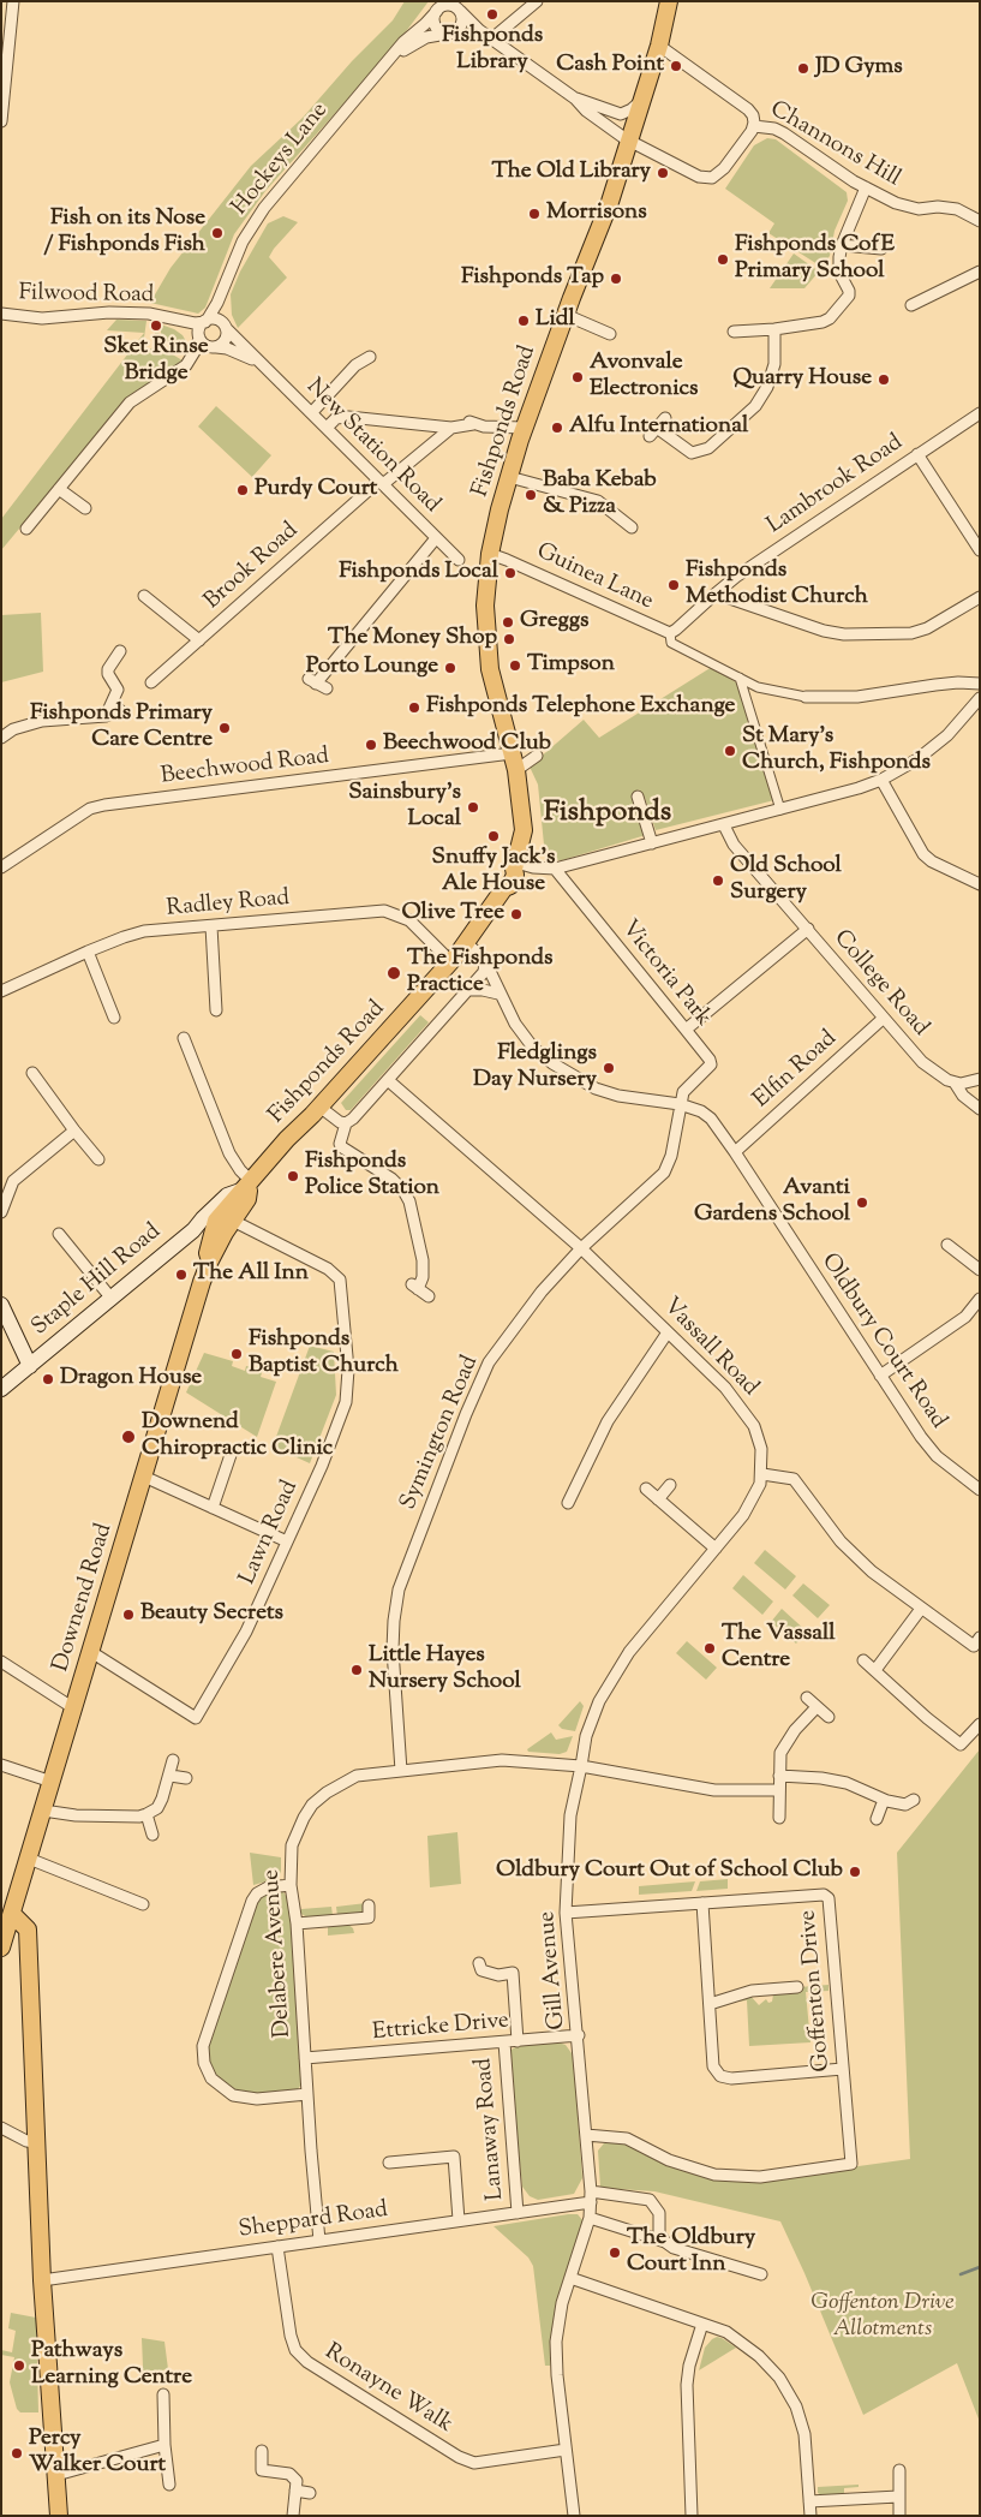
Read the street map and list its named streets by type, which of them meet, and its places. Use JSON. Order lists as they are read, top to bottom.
{
  "streets": {
    "main road": ["Fishponds Road", "Staple Hill Road", "Downend Road"],
    "street": [
      "Channons Hill",
      "Hockeys Lane",
      "Filwood Road",
      "New Station Road",
      "Lambrook Road",
      "Brook Road",
      "Guinea Lane",
      "Beechwood Road",
      "Radley Road",
      "Victoria Park",
      "College Road",
      "Elfin Road",
      "Oldbury Court Road",
      "Vassall Road",
      "Symington Road",
      "Lawn Road",
      "Delabere Avenue",
      "Gill Avenue",
      "Goffenton Drive",
      "Ettricke Drive",
      "Lanaway Road",
      "Sheppard Road",
      "Ronayne Walk"
    ]
  },
  "crossings": [
    ["Channons Hill", "Hockeys Lane"],
    ["Channons Hill", "Fishponds Road"],
    ["Hockeys Lane", "Filwood Road"],
    ["Hockeys Lane", "Fishponds Road"],
    ["Hockeys Lane", "New Station Road"],
    ["Filwood Road", "New Station Road"],
    ["Fishponds Road", "Guinea Lane"],
    ["Fishponds Road", "Beechwood Road"],
    ["Fishponds Road", "Radley Road"],
    ["Fishponds Road", "Staple Hill Road"],
    ["Fishponds Road", "Lawn Road"],
    ["Fishponds Road", "Downend Road"],
    ["New Station Road", "Brook Road"],
    ["Lambrook Road", "Guinea Lane"],
    ["Victoria Park", "Oldbury Court Road"],
    ["Victoria Park", "Symington Road"],
    ["College Road", "Elfin Road"],
    ["Elfin Road", "Oldbury Court Road"],
    ["Staple Hill Road", "Lawn Road"],
    ["Staple Hill Road", "Downend Road"],
    ["Oldbury Court Road", "Symington Road"],
    ["Vassall Road", "Symington Road"],
    ["Vassall Road", "Gill Avenue"],
    ["Symington Road", "Delabere Avenue"],
    ["Lawn Road", "Downend Road"],
    ["Delabere Avenue", "Gill Avenue"],
    ["Delabere Avenue", "Ettricke Drive"],
    ["Delabere Avenue", "Sheppard Road"],
    ["Gill Avenue", "Goffenton Drive"],
    ["Gill Avenue", "Ettricke Drive"],
    ["Gill Avenue", "Sheppard Road"],
    ["Gill Avenue", "Ronayne Walk"],
    ["Ettricke Drive", "Lanaway Road"],
    ["Lanaway Road", "Sheppard Road"],
    ["Sheppard Road", "Ronayne Walk"]
  ],
  "districts": ["Fishponds"],
  "parks": ["Goffenton Drive Allotments"],
  "places": [
    "Fishponds Library",
    "Cash Point",
    "JD Gyms",
    "The Old Library",
    "Morrisons",
    "Fish on its Nose / Fishponds Fish",
    "Fishponds CofE Primary School",
    "Fishponds Tap",
    "Lidl",
    "Sket Rinse Bridge",
    "Avonvale Electronics",
    "Quarry House",
    "Alfu International",
    "Purdy Court",
    "Baba Kebab & Pizza",
    "Fishponds Local",
    "Fishponds Methodist Church",
    "Greggs",
    "The Money Shop",
    "Timpson",
    "Porto Lounge",
    "Fishponds Telephone Exchange",
    "Fishponds Primary Care Centre",
    "Beechwood Club",
    "St Mary's Church, Fishponds",
    "Sainsbury's Local",
    "Snuffy Jack's Ale House",
    "Old School Surgery",
    "Olive Tree",
    "The Fishponds Practice",
    "Fledglings Day Nursery",
    "Fishponds Police Station",
    "Avanti Gardens School",
    "The All Inn",
    "Fishponds Baptist Church",
    "Dragon House",
    "Downend Chiropractic Clinic",
    "Beauty Secrets",
    "The Vassall Centre",
    "Little Hayes Nursery School",
    "Oldbury Court Out of School Club",
    "The Oldbury Court Inn",
    "Pathways Learning Centre",
    "Percy Walker Court"
  ]
}
